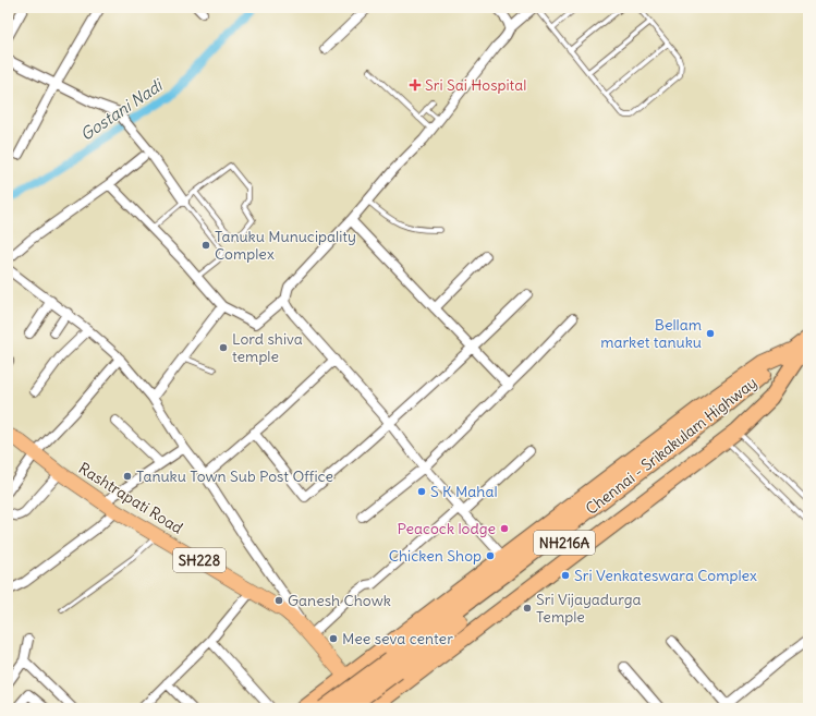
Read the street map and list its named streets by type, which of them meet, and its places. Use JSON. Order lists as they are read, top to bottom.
{
  "streets": {
    "highway": ["Chennai - Srikakulam Highway", "NH216A"],
    "main road": ["Rashtrapati Road", "SH228"]
  },
  "crossings": [
    ["Chennai - Srikakulam Highway", "NH216A"]
  ],
  "water": ["Gostani Nadi"],
  "places": {
    "health": ["Sri Sai Hospital"],
    "other": [
      "Tanuku Munucipality Complex",
      "Bellam market tanuku",
      "Lord shiva temple",
      "Tanuku Town Sub Post Office",
      "S K Mahal",
      "Peacock lodge",
      "Chicken Shop",
      "Sri Venkateswara Complex",
      "Ganesh Chowk",
      "Sri Vijayadurga Temple",
      "Mee seva center"
    ]
  }
}
